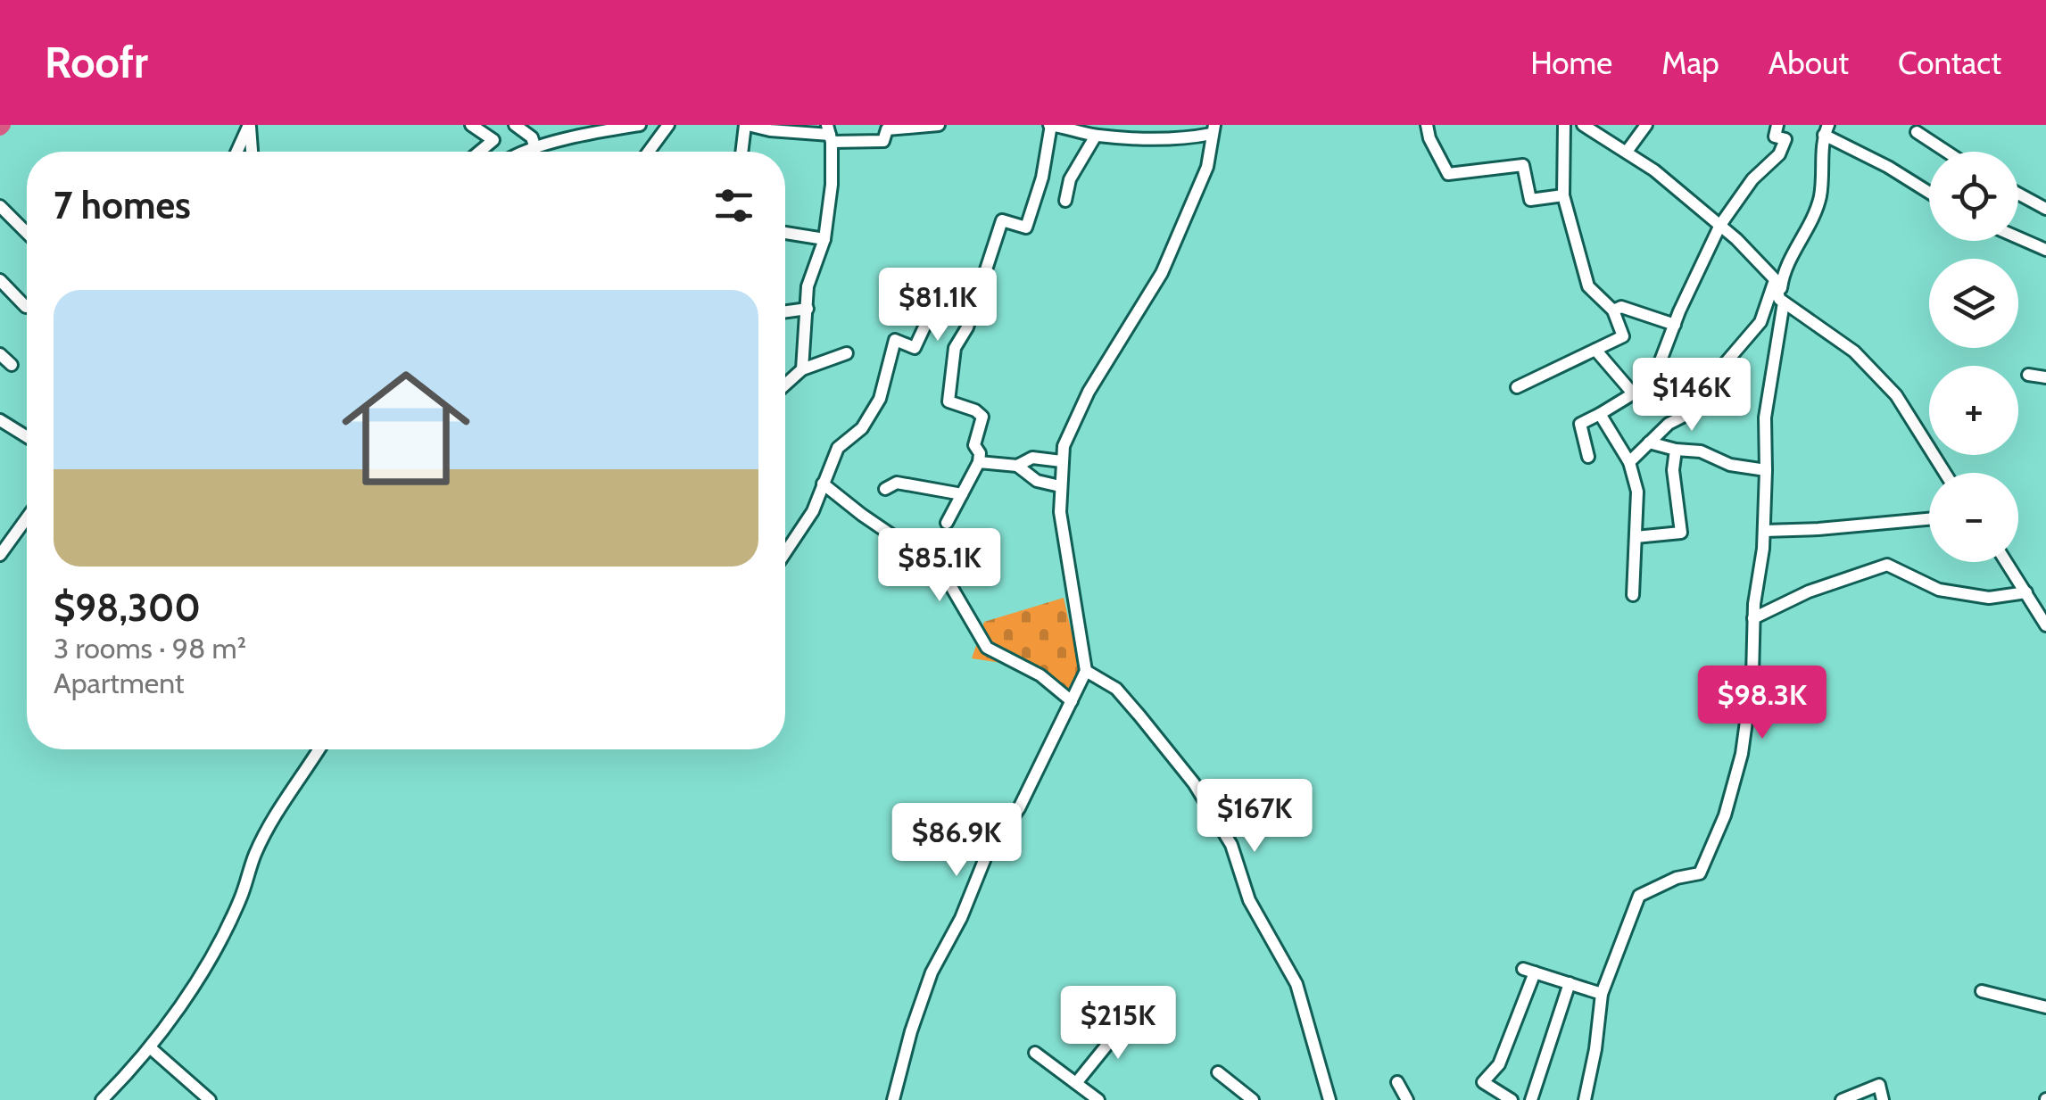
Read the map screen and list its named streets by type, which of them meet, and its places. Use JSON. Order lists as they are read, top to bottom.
{
  "page": {
    "header": "Roofr",
    "nav": [
      "Home",
      "Map",
      "About",
      "Contact"
    ],
    "map_buttons": ["+", "−"],
    "heading": "7 homes",
    "list": [
      {
        "name": "$98,300",
        "note": "3 rooms · 98 m² · Apartment"
      }
    ],
    "price": [
      "$81.1K",
      "$146K",
      "$85.1K",
      "$98.3K",
      "$167K",
      "$86.9K",
      "$215K"
    ]
  }
}
